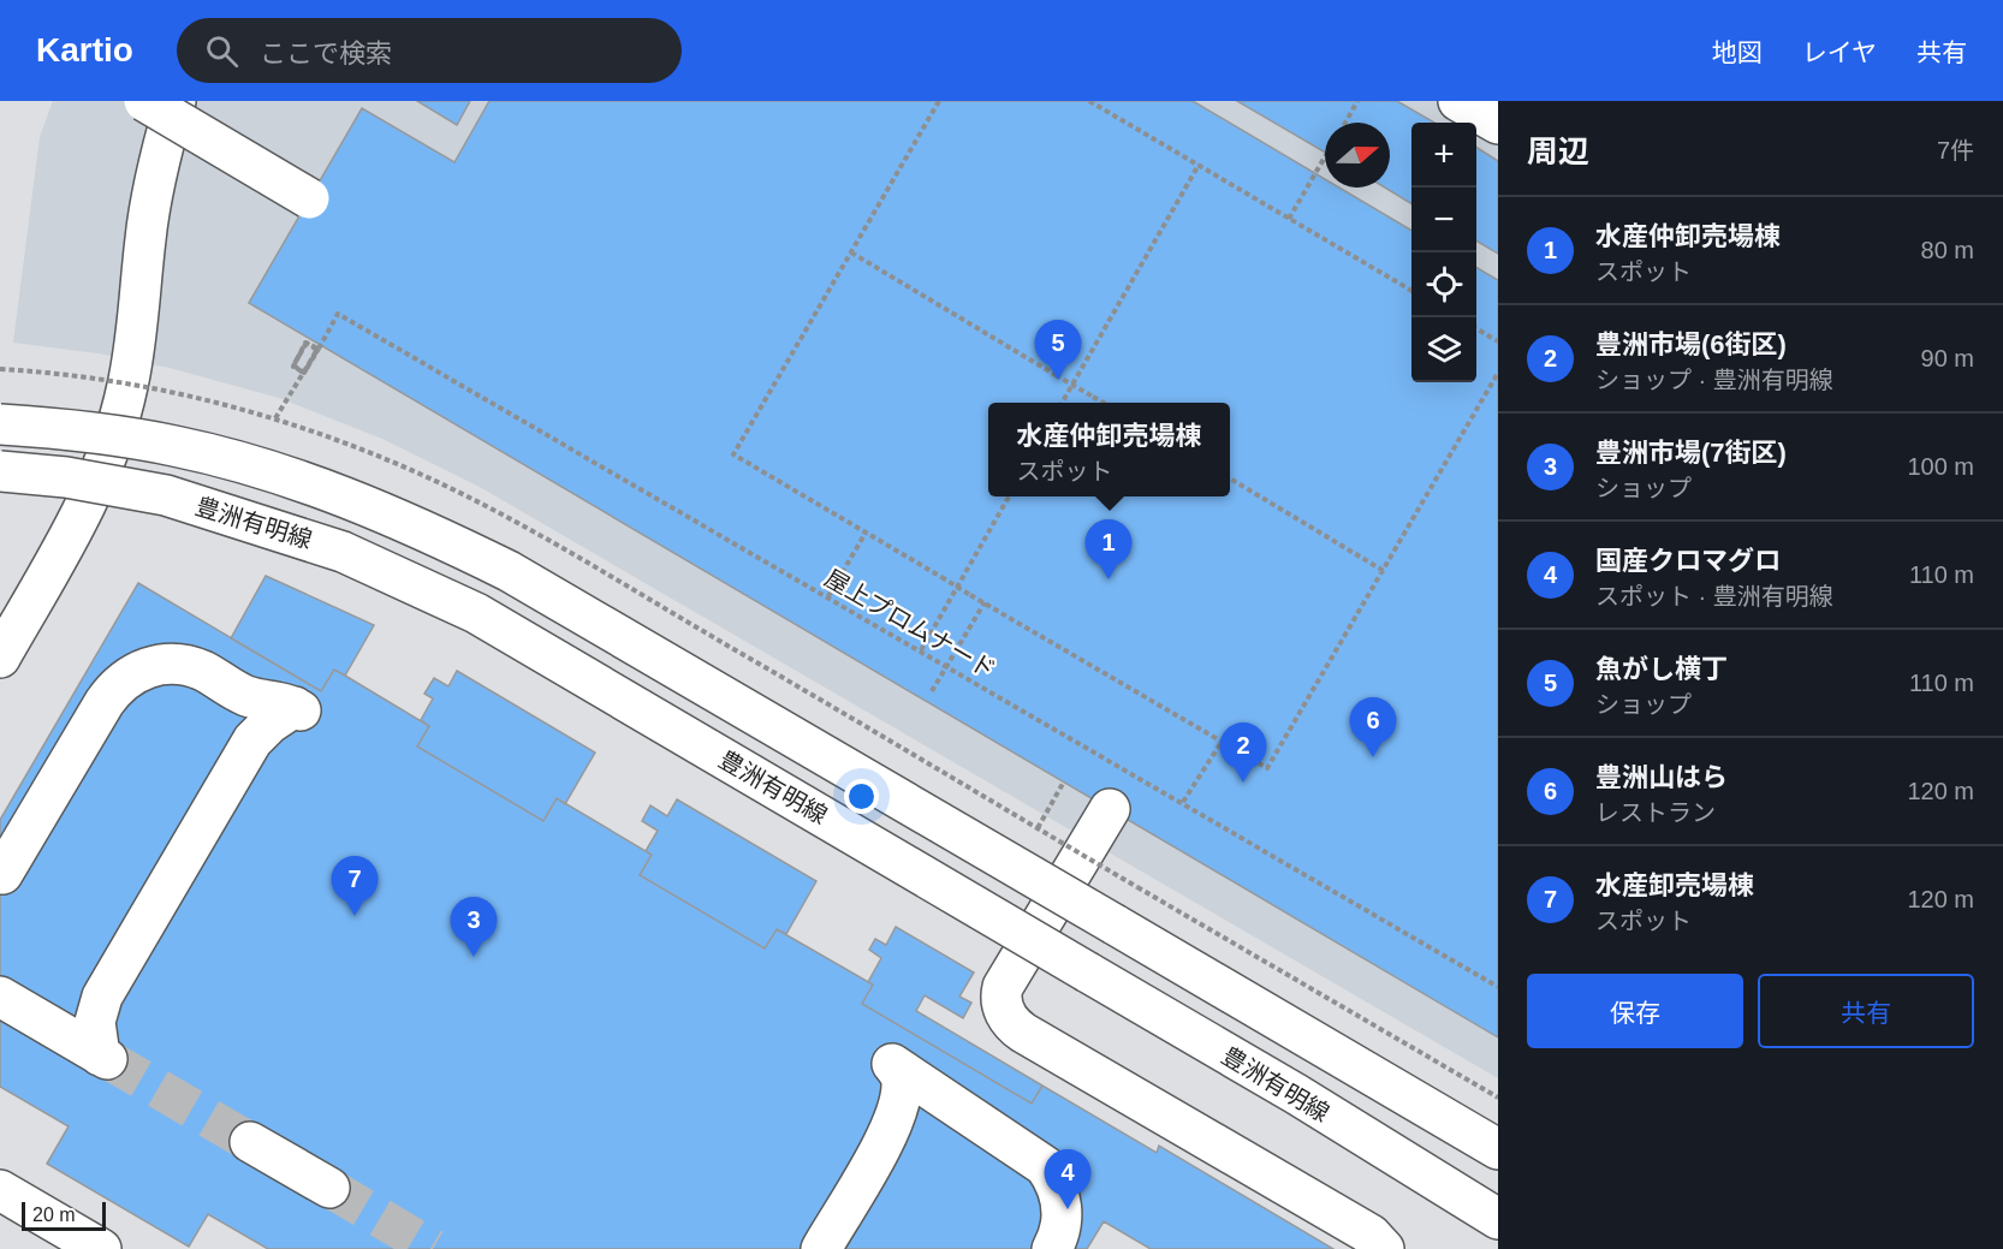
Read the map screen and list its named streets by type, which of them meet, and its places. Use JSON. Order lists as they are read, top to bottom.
{
  "streets": {
    "main road": ["豊洲有明線"],
    "path": ["屋上プロムナード"]
  },
  "scale_bar": "20 m",
  "north": "right",
  "page": {
    "header": "Kartio",
    "search": "ここで検索",
    "nav": ["地図", "レイヤ", "共有"],
    "heading": ["周辺", "7件"],
    "map_buttons": ["+", "−"],
    "list": [
      {
        "mark": "1",
        "name": "水産仲卸売場棟",
        "note": "スポット",
        "value": "80 m"
      },
      {
        "mark": "2",
        "name": "豊洲市場(6街区)",
        "note": "ショップ · 豊洲有明線",
        "value": "90 m"
      },
      {
        "mark": "3",
        "name": "豊洲市場(7街区)",
        "note": "ショップ",
        "value": "100 m"
      },
      {
        "mark": "4",
        "name": "国産クロマグロ",
        "note": "スポット · 豊洲有明線",
        "value": "110 m"
      },
      {
        "mark": "5",
        "name": "魚がし横丁",
        "note": "ショップ",
        "value": "110 m"
      },
      {
        "mark": "6",
        "name": "豊洲山はら",
        "note": "レストラン",
        "value": "120 m"
      },
      {
        "mark": "7",
        "name": "水産卸売場棟",
        "note": "スポット",
        "value": "120 m"
      }
    ],
    "pins": [
      "5",
      "1",
      "6",
      "2",
      "7",
      "3",
      "4"
    ],
    "popup": ["水産仲卸売場棟", "スポット"],
    "buttons": ["保存", "共有"],
    "scale": "20 m"
  }
}
